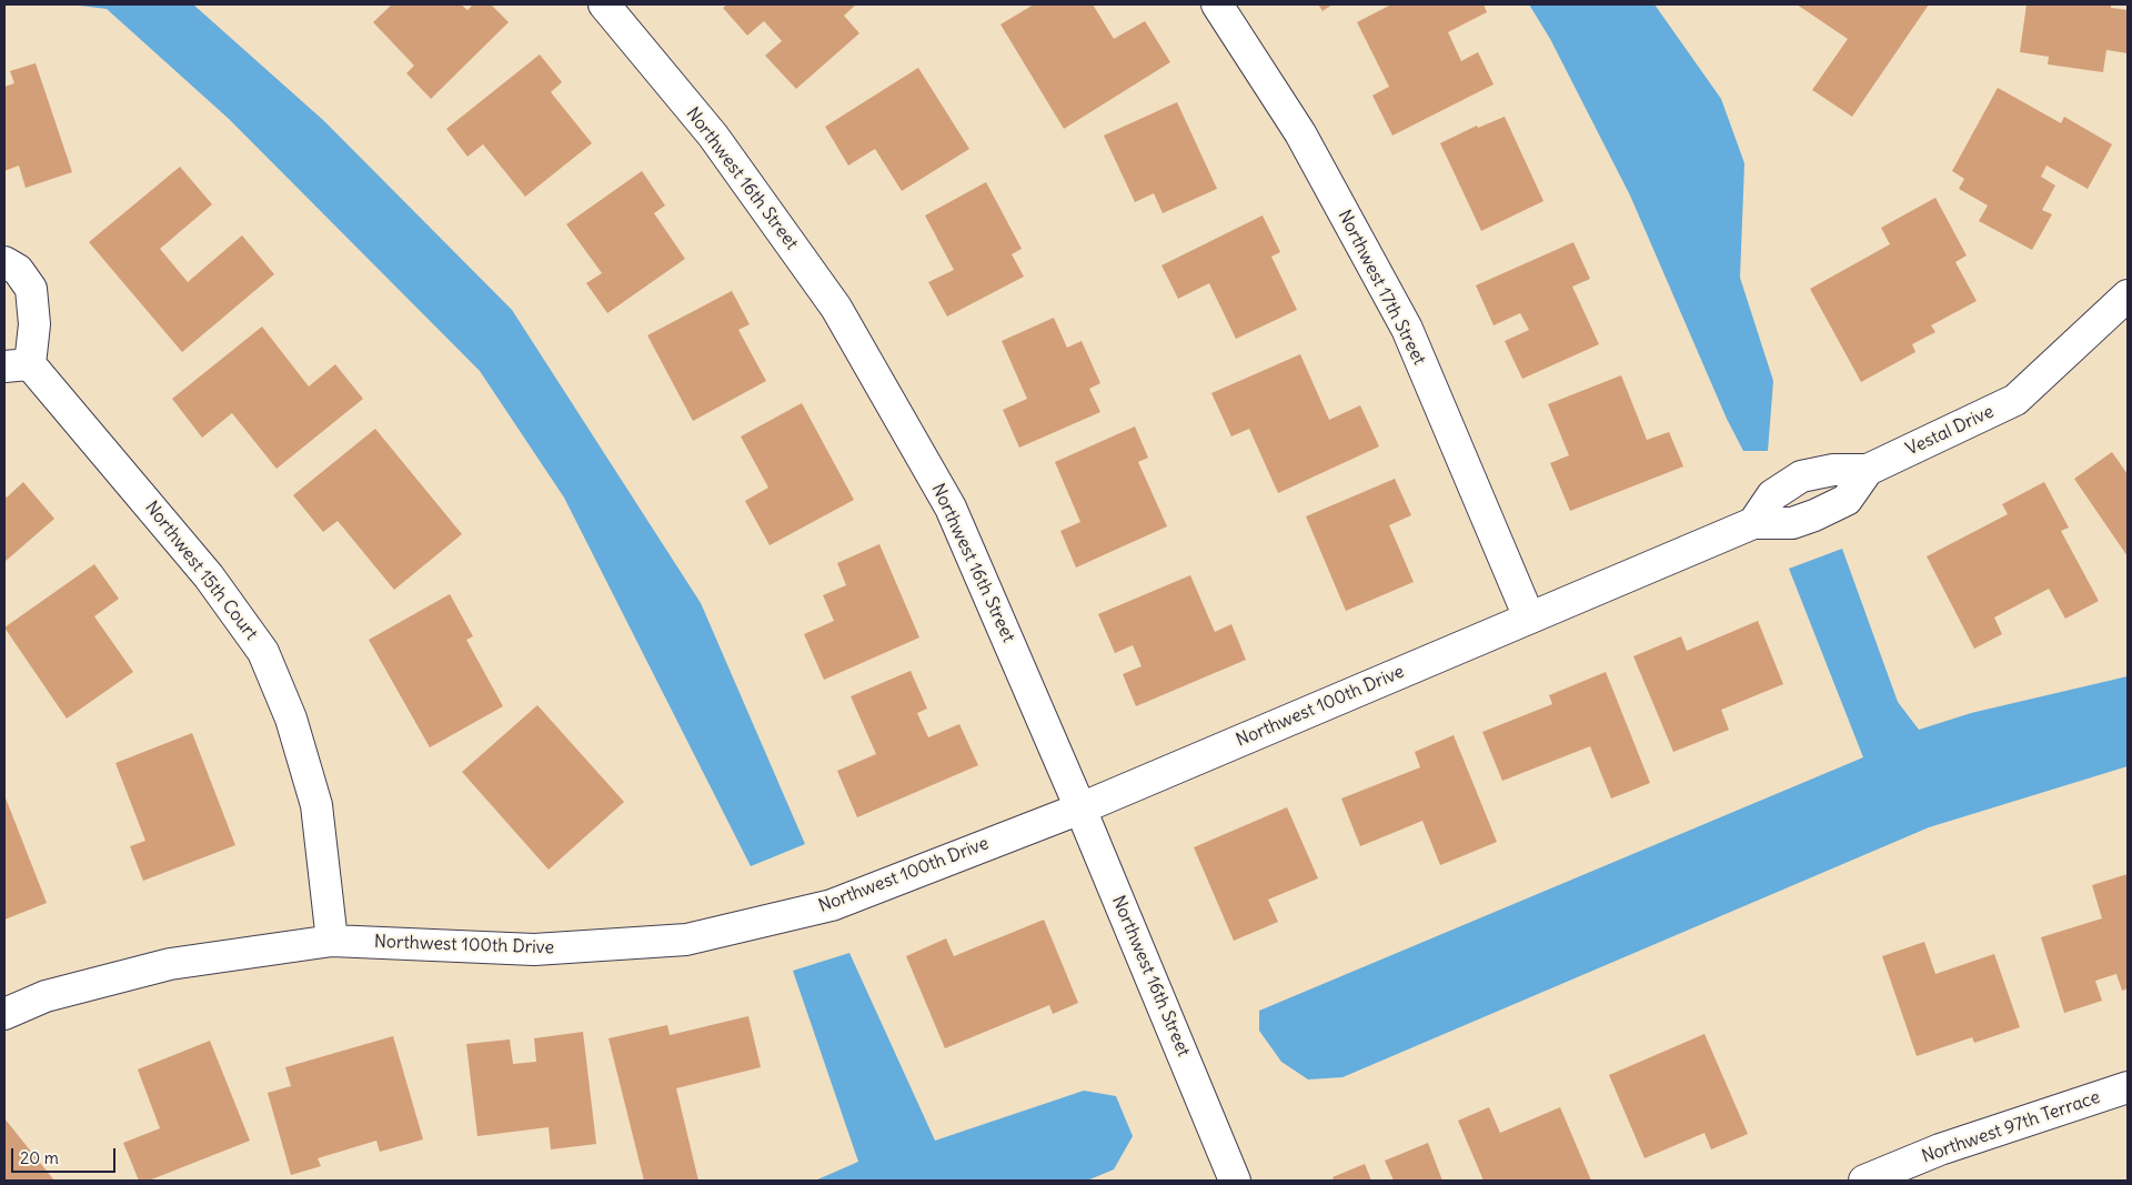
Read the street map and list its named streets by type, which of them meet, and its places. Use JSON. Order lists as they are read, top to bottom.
{
  "streets": {
    "street": [
      "Northwest 16th Street",
      "Northwest 17th Street",
      "Vestal Drive",
      "Northwest 15th Court",
      "Northwest 100th Drive",
      "Northwest 97th Terrace"
    ]
  },
  "crossings": [
    ["Northwest 16th Street", "Northwest 100th Drive"],
    ["Northwest 17th Street", "Northwest 100th Drive"],
    ["Vestal Drive", "Northwest 100th Drive"],
    ["Northwest 15th Court", "Northwest 100th Drive"]
  ],
  "scale_bar": "20 m"
}
